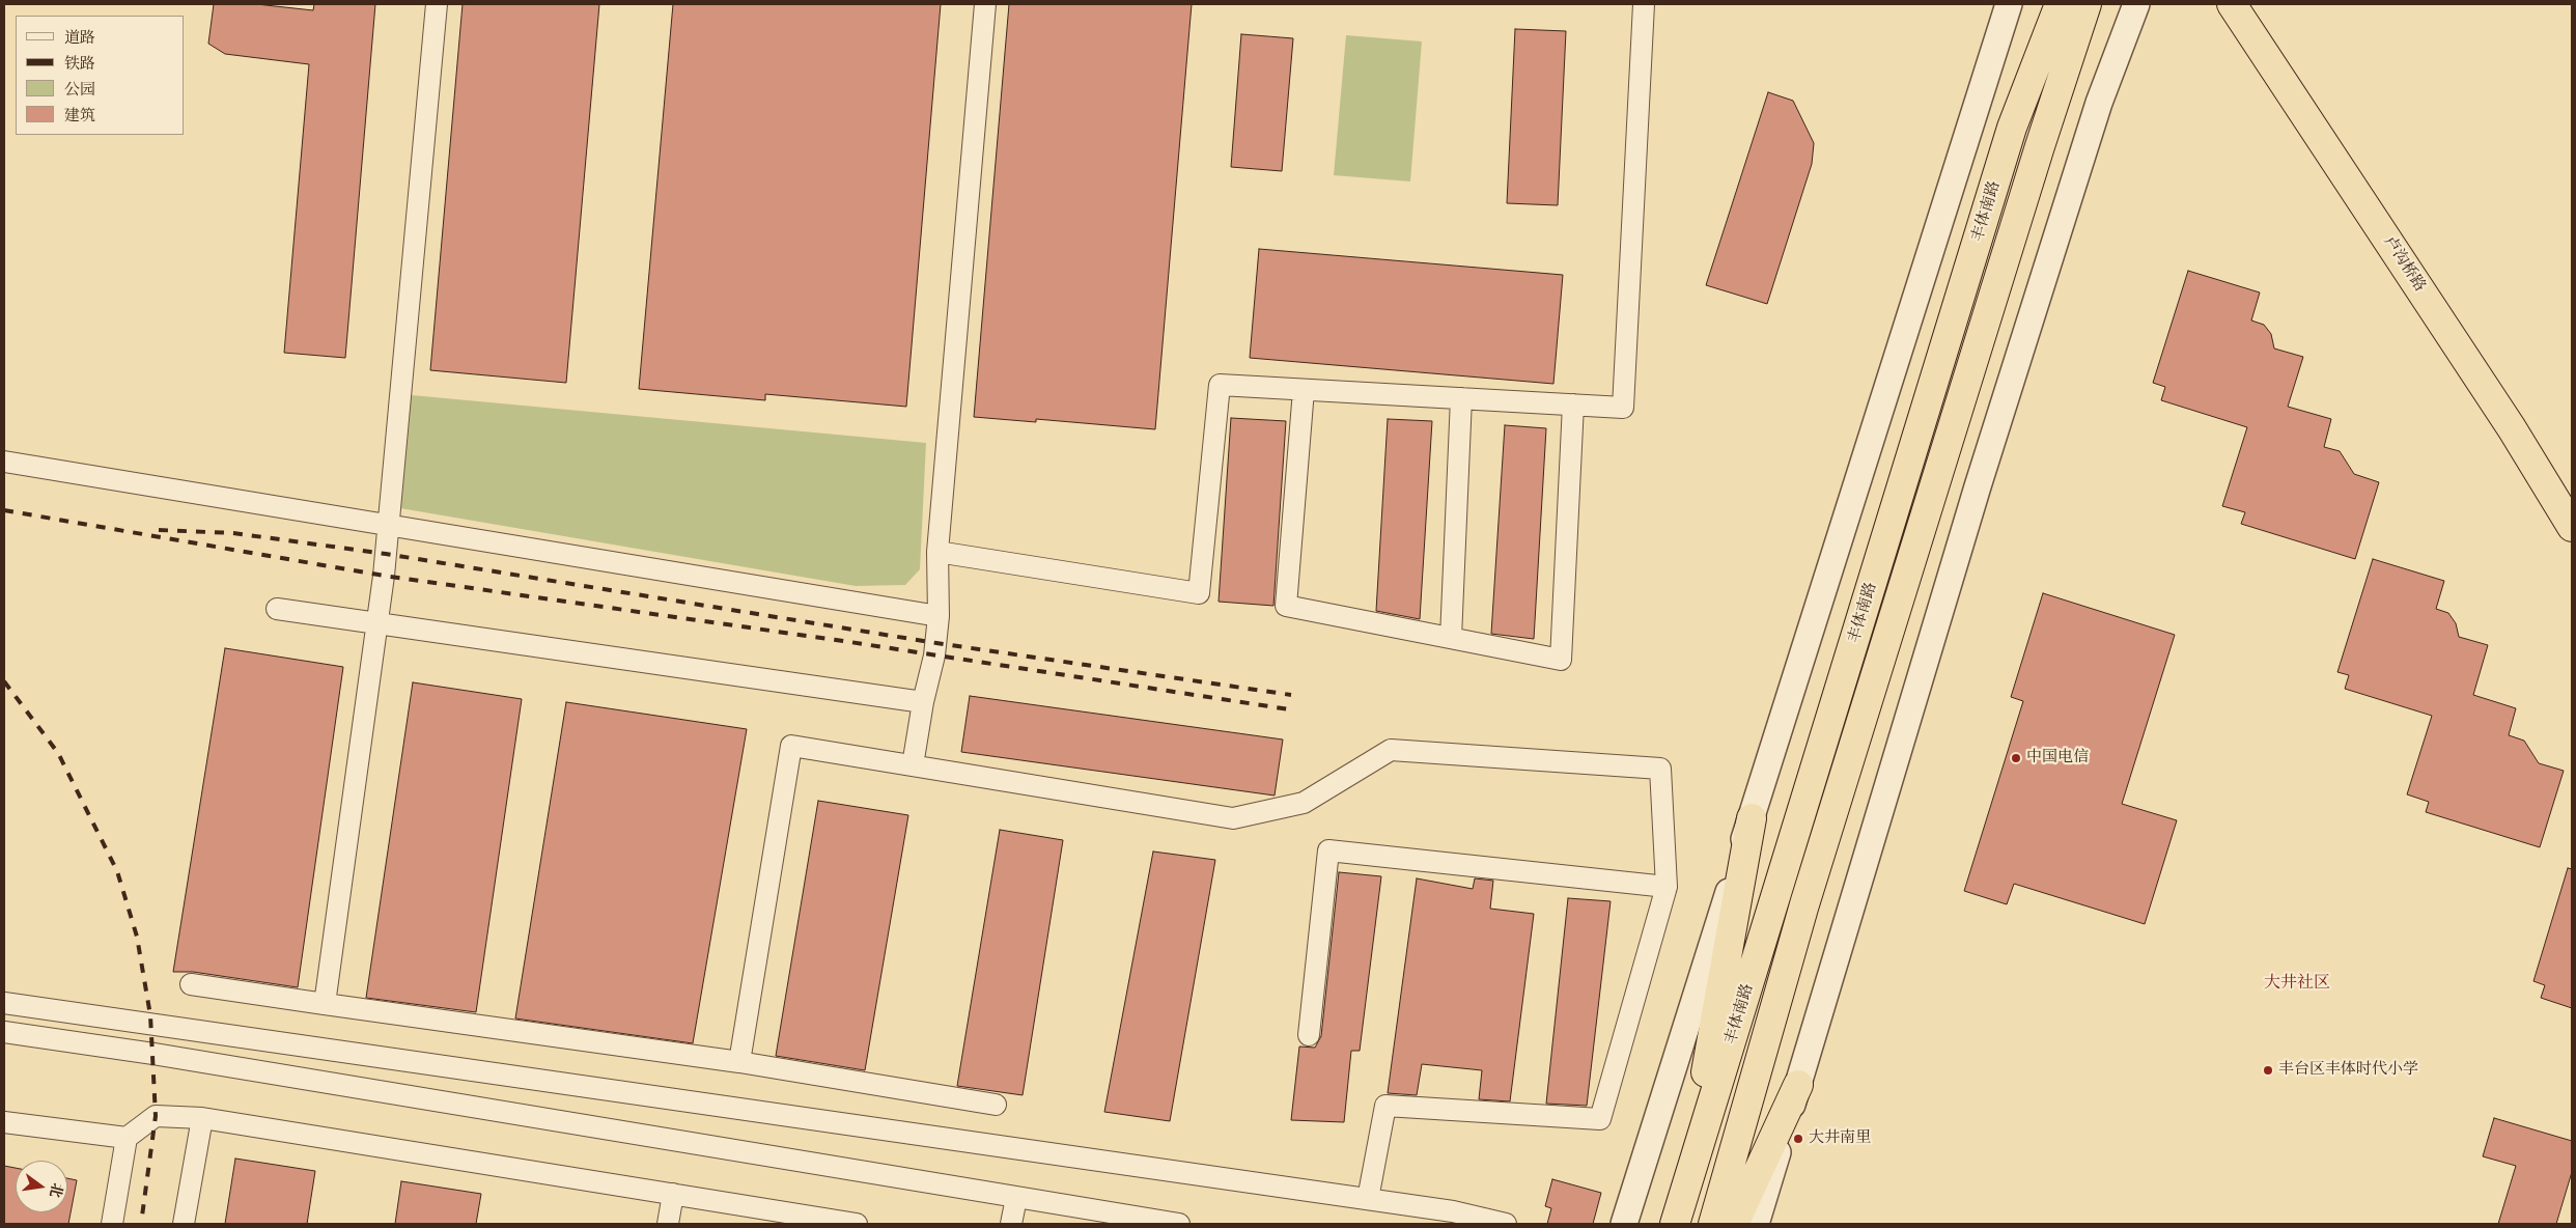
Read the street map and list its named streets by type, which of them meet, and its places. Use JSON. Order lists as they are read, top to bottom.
{
  "streets": {
    "highway": ["丰体南路", "卢沟桥路"]
  },
  "districts": ["大井社区"],
  "places": ["中国电信", "丰台区丰体时代小学", "大井南里"],
  "legend": [
    "道路",
    "铁路",
    "公园",
    "建筑"
  ],
  "north": "right"
}
